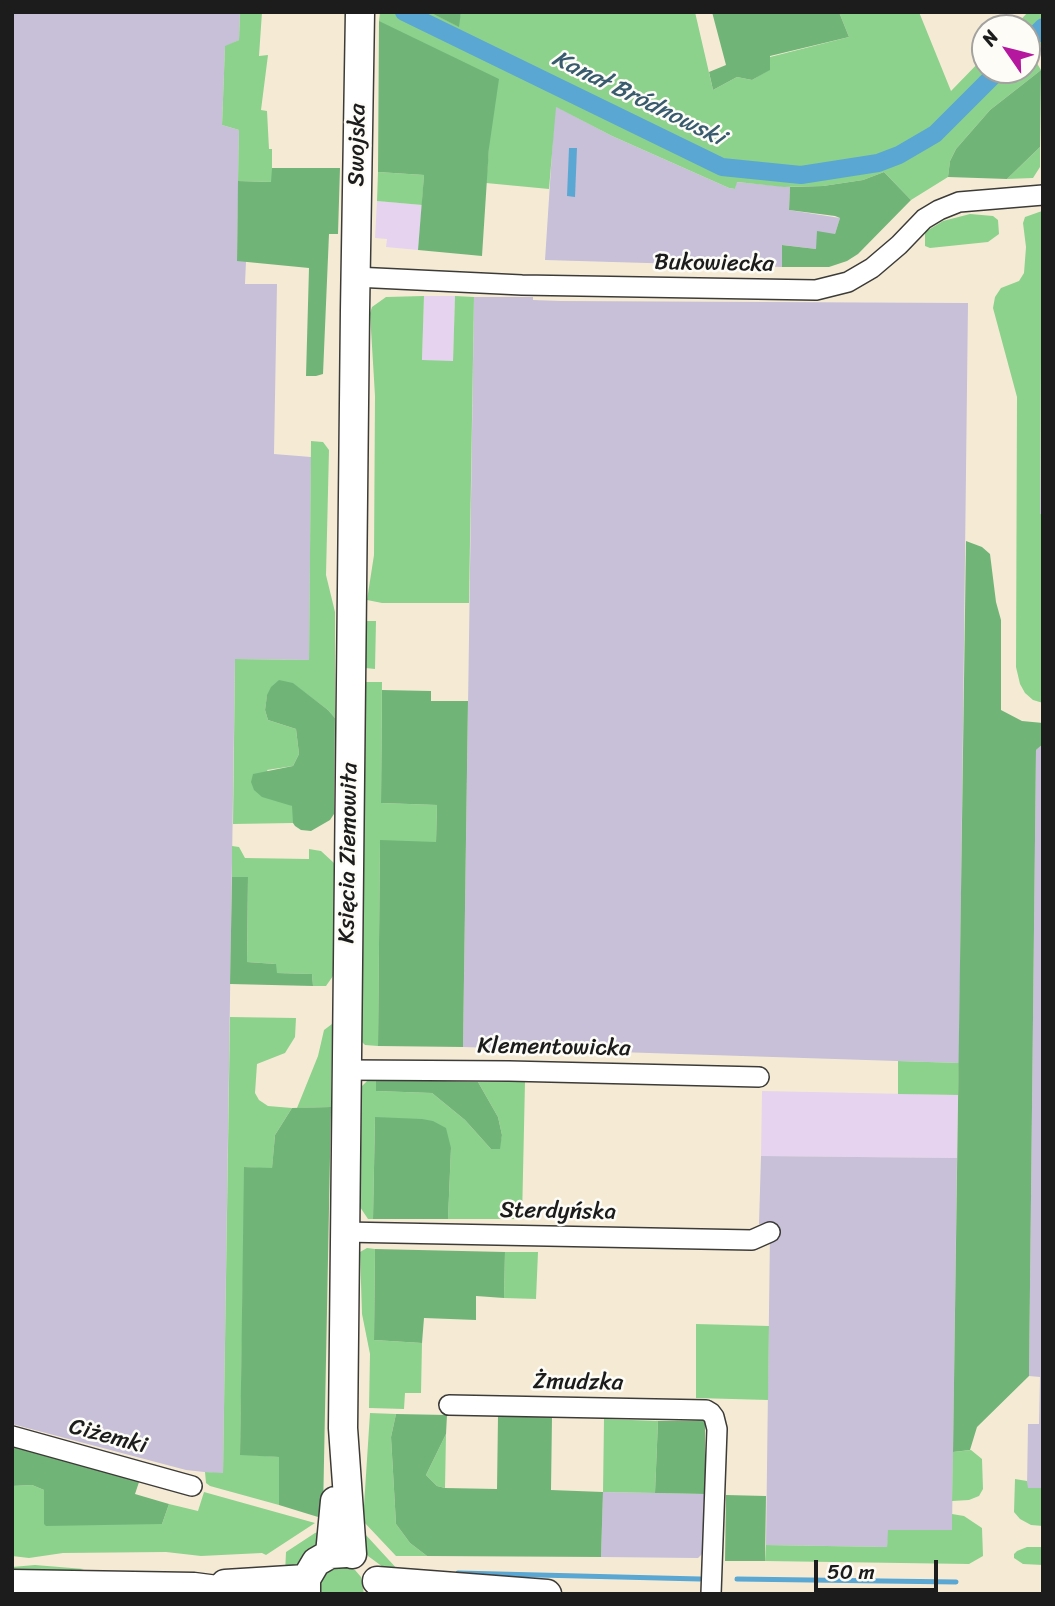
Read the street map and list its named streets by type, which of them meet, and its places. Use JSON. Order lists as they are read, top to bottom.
{
  "streets": {
    "street": [
      "Swojska",
      "Bukowiecka",
      "Księcia Ziemowita",
      "Klementowicka",
      "Sterdyńska",
      "Żmudzka",
      "Ciżemki"
    ]
  },
  "crossings": [
    ["Swojska", "Bukowiecka"],
    ["Swojska", "Księcia Ziemowita"],
    ["Bukowiecka", "Księcia Ziemowita"],
    ["Księcia Ziemowita", "Klementowicka"],
    ["Księcia Ziemowita", "Sterdyńska"]
  ],
  "water": ["Kanał Bródnowski"],
  "scale_bar": "50 m",
  "north": "top left"
}
